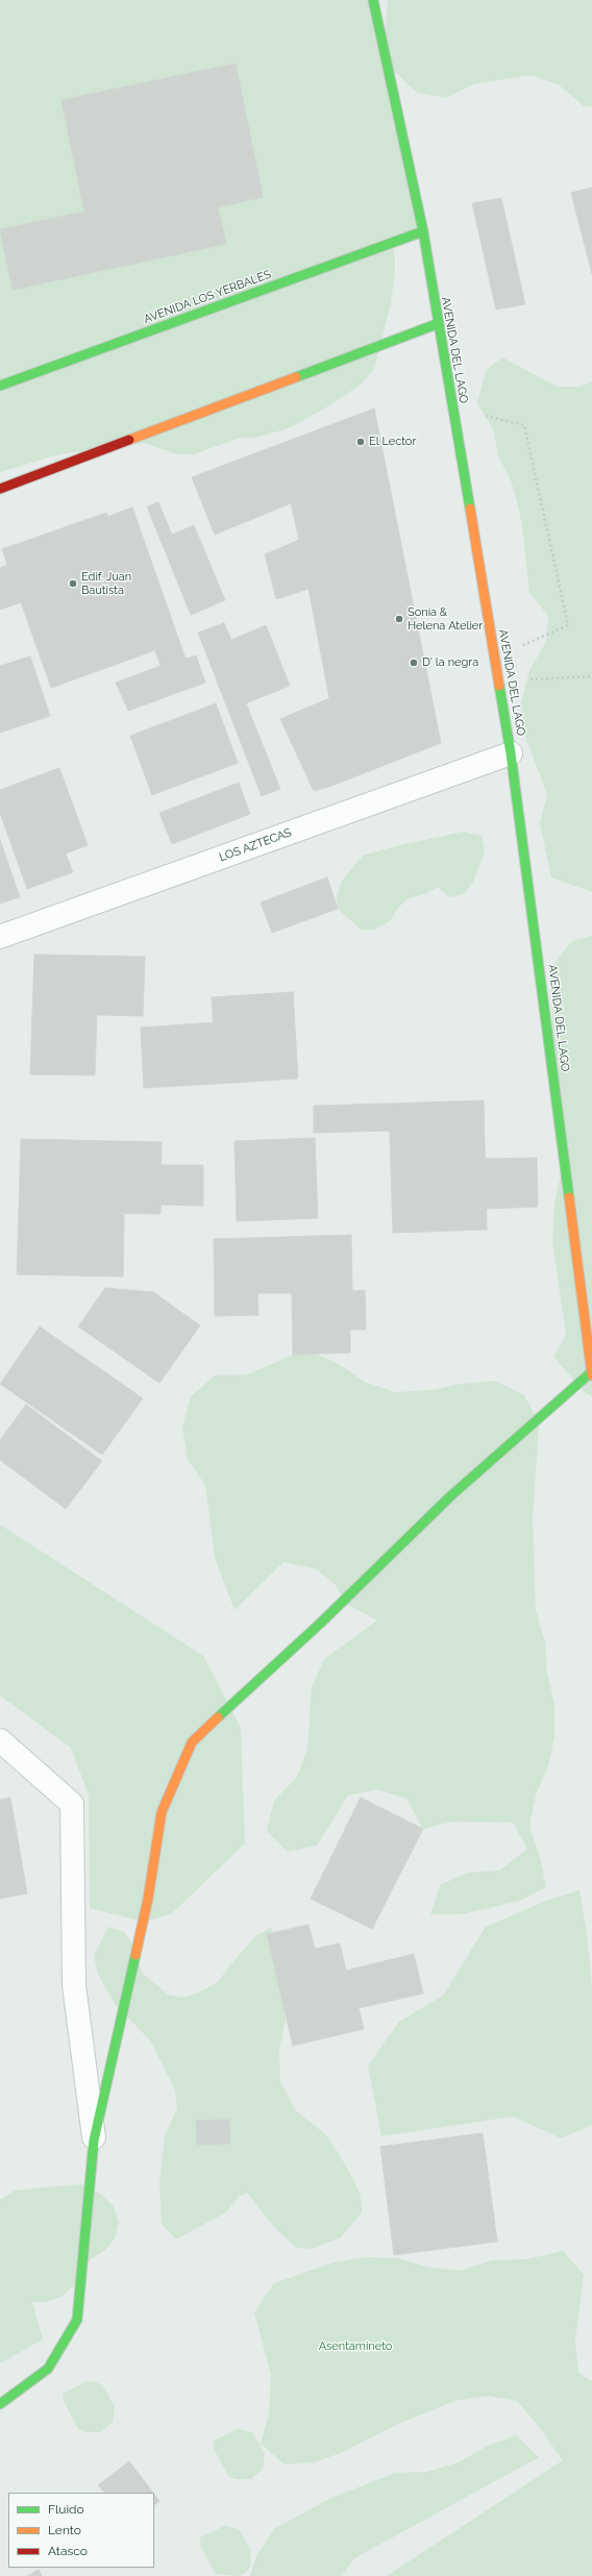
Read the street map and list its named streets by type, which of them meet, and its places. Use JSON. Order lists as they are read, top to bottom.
{
  "streets": {
    "street": ["AVENIDA LOS YERBALES", "AVENIDA DEL LAGO", "LOS AZTECAS"]
  },
  "crossings": [
    ["AVENIDA LOS YERBALES", "AVENIDA DEL LAGO"],
    ["AVENIDA DEL LAGO", "LOS AZTECAS"]
  ],
  "parks": ["Asentamineto"],
  "places": [
    "El Lector",
    "Edif. Juan Bautista",
    "Sonia & Helena Atelier",
    "D' la negra"
  ],
  "legend": ["Fluido", "Lento", "Atasco"]
}
